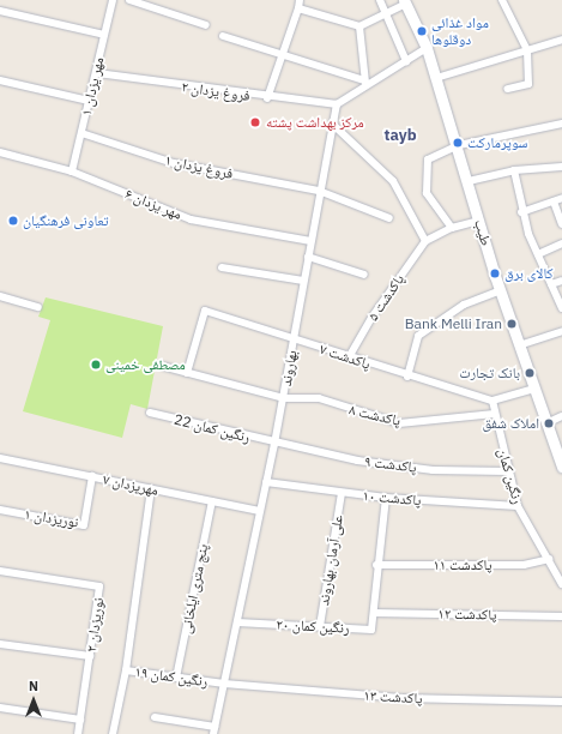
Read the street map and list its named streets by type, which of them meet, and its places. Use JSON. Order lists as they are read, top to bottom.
{
  "streets": {
    "main road": ["طیب"],
    "street": [
      "مهر یزدان ۱",
      "فروغ یزدان ۲",
      "فروغ یزدان ۱",
      "مهر یزدان ۶",
      "پاکدشت ۵",
      "پاکدشت ۷",
      "بهاروند",
      "پاکدشت ۸",
      "رنگین کمان 22",
      "پاکدشت ۹",
      "رنگین کمان",
      "مهریزدان ۷",
      "پاکدشت ۱۰",
      "نوریزدان ۱",
      "علی آرمان بهاروند",
      "پاکدشت ۱۱",
      "پنج متری ایلخانی",
      "پاکدشت ۱۲",
      "نوریزدان ۲",
      "رنگین کمان ۲۰",
      "رنگین کمان ۱۹",
      "پاکدشت ۱۳"
    ]
  },
  "crossings": [
    ["مهر یزدان ۱", "فروغ یزدان ۲"],
    ["مهر یزدان ۱", "فروغ یزدان ۱"],
    ["مهر یزدان ۱", "مهر یزدان ۶"],
    ["فروغ یزدان ۲", "بهاروند"],
    ["فروغ یزدان ۱", "بهاروند"],
    ["مهر یزدان ۶", "بهاروند"],
    ["پاکدشت ۵", "پاکدشت ۷"],
    ["پاکدشت ۷", "بهاروند"],
    ["پاکدشت ۷", "پاکدشت ۸"],
    ["پاکدشت ۷", "رنگین کمان"],
    ["بهاروند", "پاکدشت ۸"],
    ["بهاروند", "رنگین کمان 22"],
    ["بهاروند", "پاکدشت ۹"],
    ["بهاروند", "مهریزدان ۷"],
    ["بهاروند", "پاکدشت ۱۰"],
    ["بهاروند", "رنگین کمان ۲۰"],
    ["بهاروند", "رنگین کمان ۱۹"],
    ["بهاروند", "پاکدشت ۱۳"],
    ["پاکدشت ۸", "رنگین کمان"],
    ["رنگین کمان 22", "پاکدشت ۹"],
    ["پاکدشت ۹", "رنگین کمان"],
    ["رنگین کمان", "پاکدشت ۱۰"],
    ["رنگین کمان", "پاکدشت ۱۱"],
    ["مهریزدان ۷", "نوریزدان ۱"],
    ["مهریزدان ۷", "پنج متری ایلخانی"],
    ["پاکدشت ۱۰", "علی آرمان بهاروند"],
    ["علی آرمان بهاروند", "رنگین کمان ۲۰"],
    ["پنج متری ایلخانی", "رنگین کمان ۱۹"],
    ["پاکدشت ۱۲", "رنگین کمان ۲۰"],
    ["رنگین کمان ۱۹", "پاکدشت ۱۳"]
  ],
  "districts": ["tayb"],
  "places": [
    "مواد غذائی دوقلوها",
    "مرکز بهداشت پشته",
    "سوپرمارکت",
    "تعاونی فرهنگیان",
    "کالای برق",
    "Bank Melli Iran",
    "مصطفی خمینی",
    "بانک تجارت",
    "املاک شفق"
  ],
  "north": "top"
}
